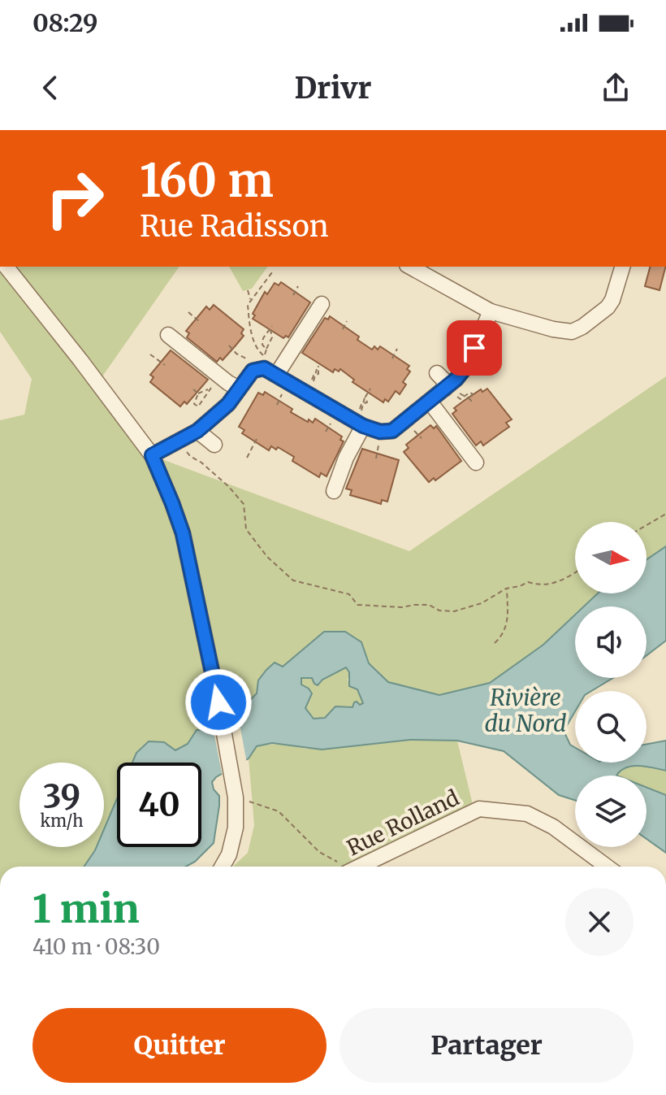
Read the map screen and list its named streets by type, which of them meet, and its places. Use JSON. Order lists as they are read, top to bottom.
{
  "streets": {
    "street": ["Rue Rolland"]
  },
  "water": ["Rivière du Nord"],
  "north": "right",
  "page": {
    "status": "08:29",
    "header": "Drivr",
    "turn": ["160 m", "Rue Radisson"],
    "speed": "39 km/h",
    "limit": "40",
    "heading": ["1 min", "410 m · 08:30"],
    "buttons": ["Quitter", "Partager"]
  }
}
